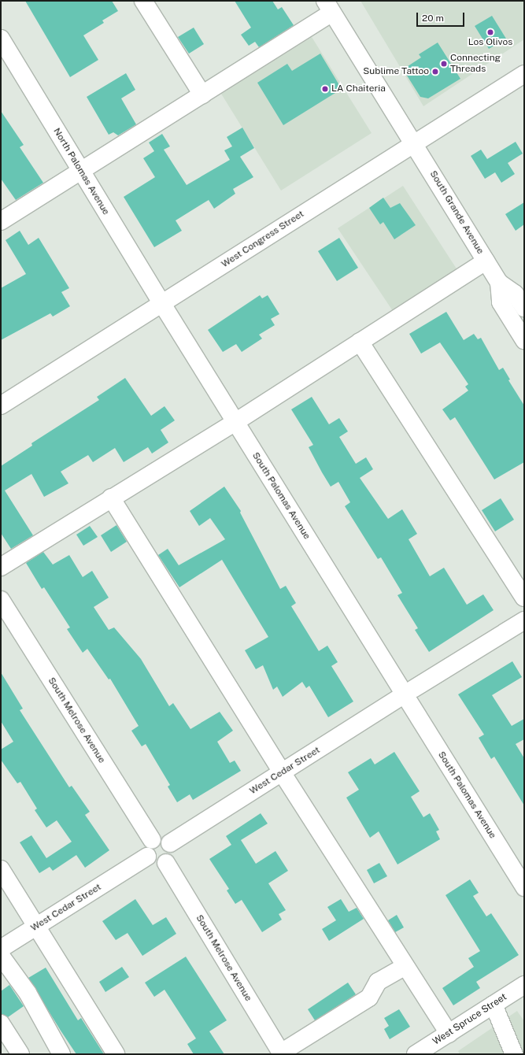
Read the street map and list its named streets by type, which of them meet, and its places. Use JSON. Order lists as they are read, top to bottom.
{
  "streets": {
    "street": [
      "North Palomas Avenue",
      "South Grande Avenue",
      "West Congress Street",
      "South Palomas Avenue",
      "South Melrose Avenue",
      "West Cedar Street",
      "West Spruce Street"
    ]
  },
  "crossings": [
    ["North Palomas Avenue", "West Congress Street"],
    ["North Palomas Avenue", "South Palomas Avenue"],
    ["South Grande Avenue", "West Congress Street"],
    ["West Congress Street", "South Palomas Avenue"],
    ["South Palomas Avenue", "West Cedar Street"],
    ["South Melrose Avenue", "West Cedar Street"]
  ],
  "places": [
    "Los Olivos",
    "Connecting Threads",
    "Sublime Tattoo",
    "LA Chaiteria"
  ],
  "scale_bar": "20 m"
}
